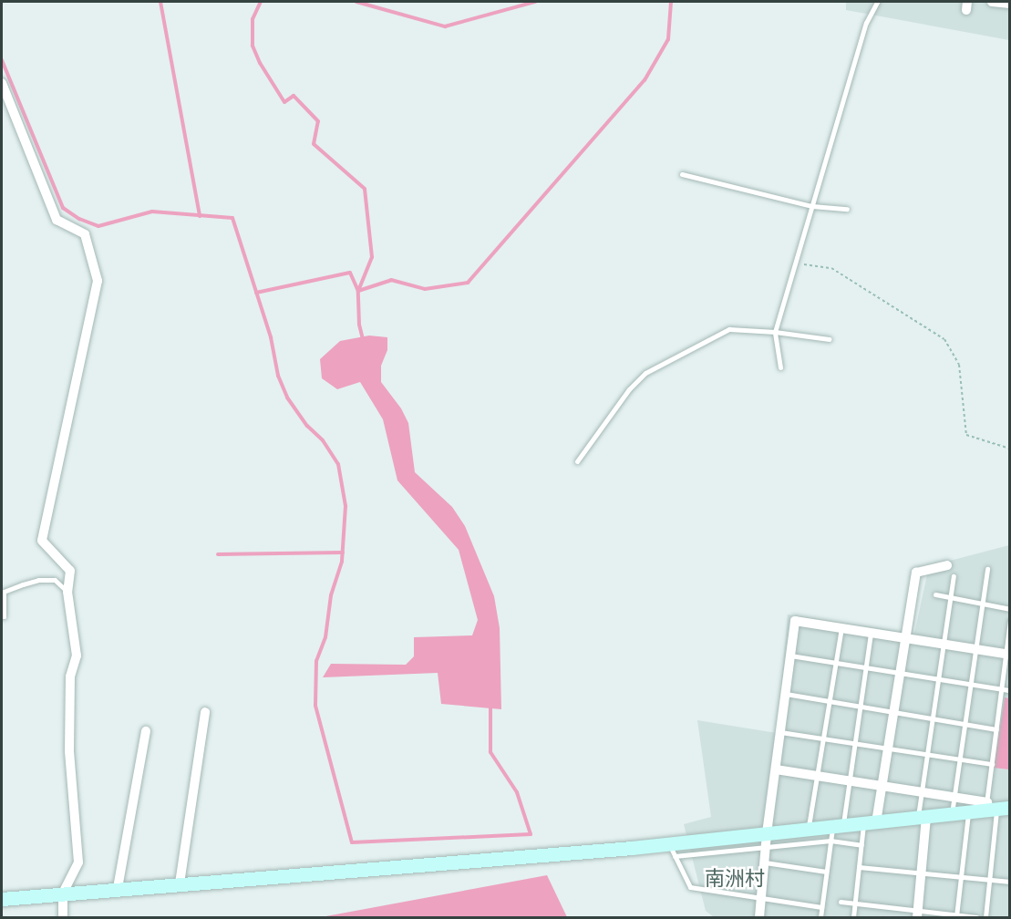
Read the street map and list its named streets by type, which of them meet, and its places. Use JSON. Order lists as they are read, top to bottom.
{
  "districts": ["南洲村"]
}
